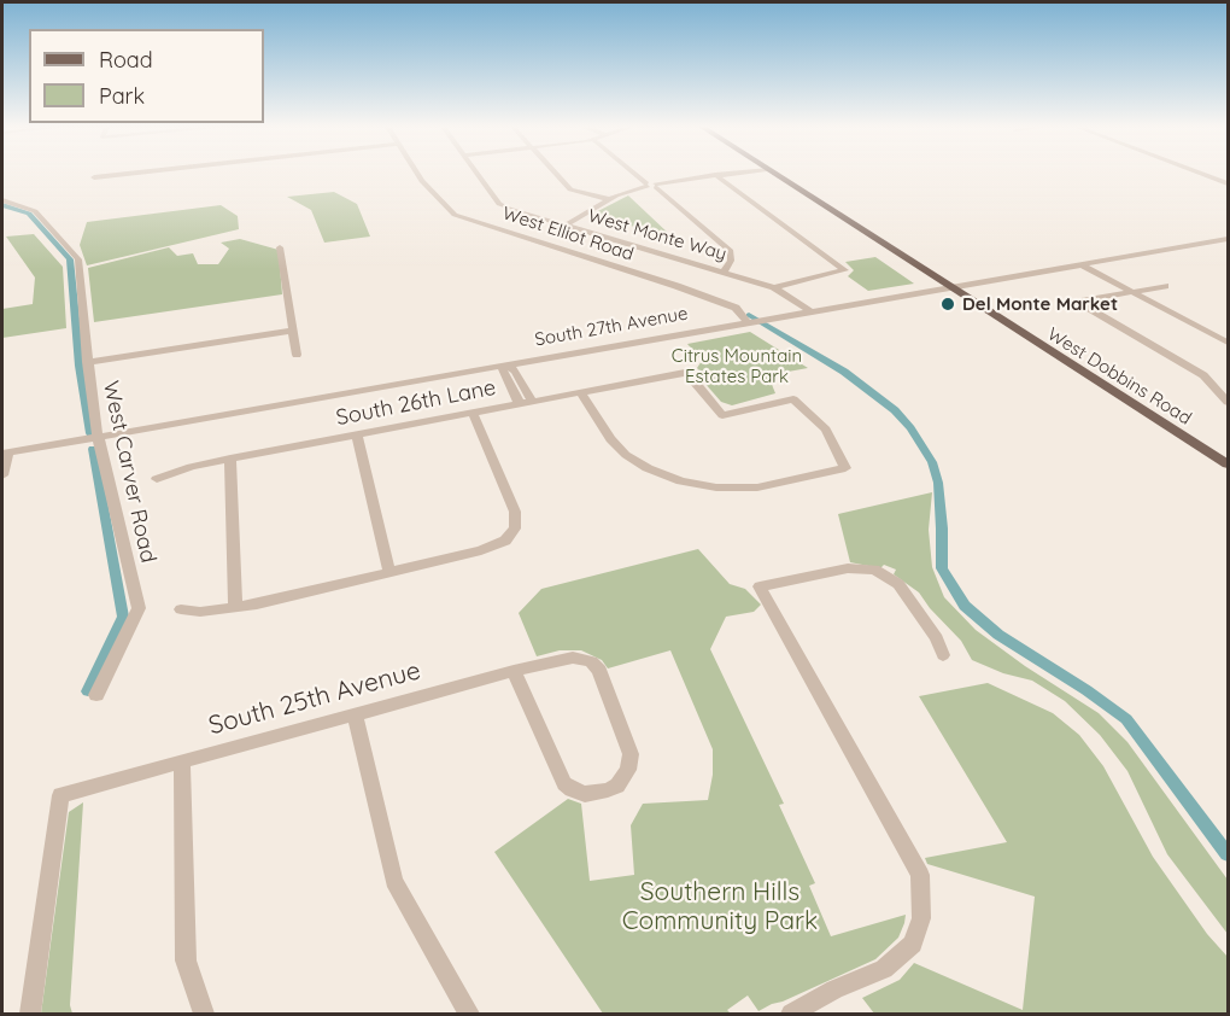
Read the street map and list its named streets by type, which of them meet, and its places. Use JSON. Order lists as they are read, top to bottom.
{
  "streets": {
    "main road": ["West Dobbins Road"],
    "street": [
      "West Elliot Road",
      "West Monte Way",
      "South 27th Avenue",
      "South 26th Lane",
      "West Carver Road",
      "South 25th Avenue"
    ]
  },
  "crossings": [
    ["West Elliot Road", "South 27th Avenue"],
    ["West Monte Way", "South 27th Avenue"],
    ["South 27th Avenue", "West Dobbins Road"],
    ["South 27th Avenue", "West Carver Road"]
  ],
  "parks": ["Citrus Mountain Estates Park", "Southern Hills Community Park"],
  "places": ["Del Monte Market"],
  "legend": ["Road", "Park"]
}
